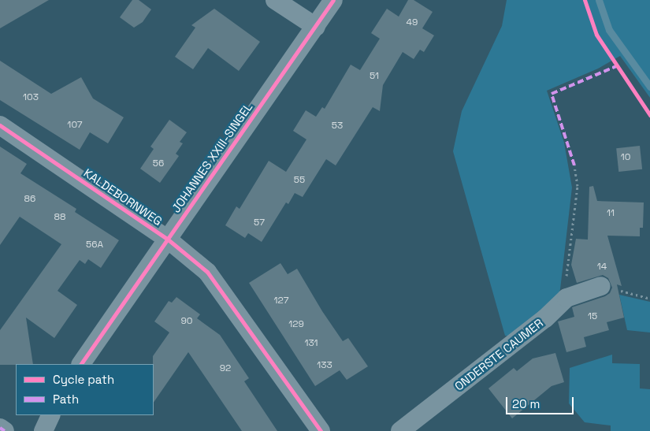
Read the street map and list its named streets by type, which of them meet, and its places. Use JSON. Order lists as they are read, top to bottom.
{
  "streets": {
    "street": ["JOHANNES XXIII-SINGEL", "KALDEBORNWEG", "ONDERSTE CAUMER"]
  },
  "crossings": [
    ["JOHANNES XXIII-SINGEL", "KALDEBORNWEG"]
  ],
  "house_numbers": [
    "49",
    "51",
    "103",
    "107",
    "53",
    "10",
    "56",
    "55",
    "86",
    "11",
    "88",
    "57",
    "56A",
    "14",
    "127",
    "15",
    "90",
    "129",
    "131",
    "133",
    "92"
  ],
  "legend": ["Cycle path", "Path"],
  "scale_bar": "20 m"
}
